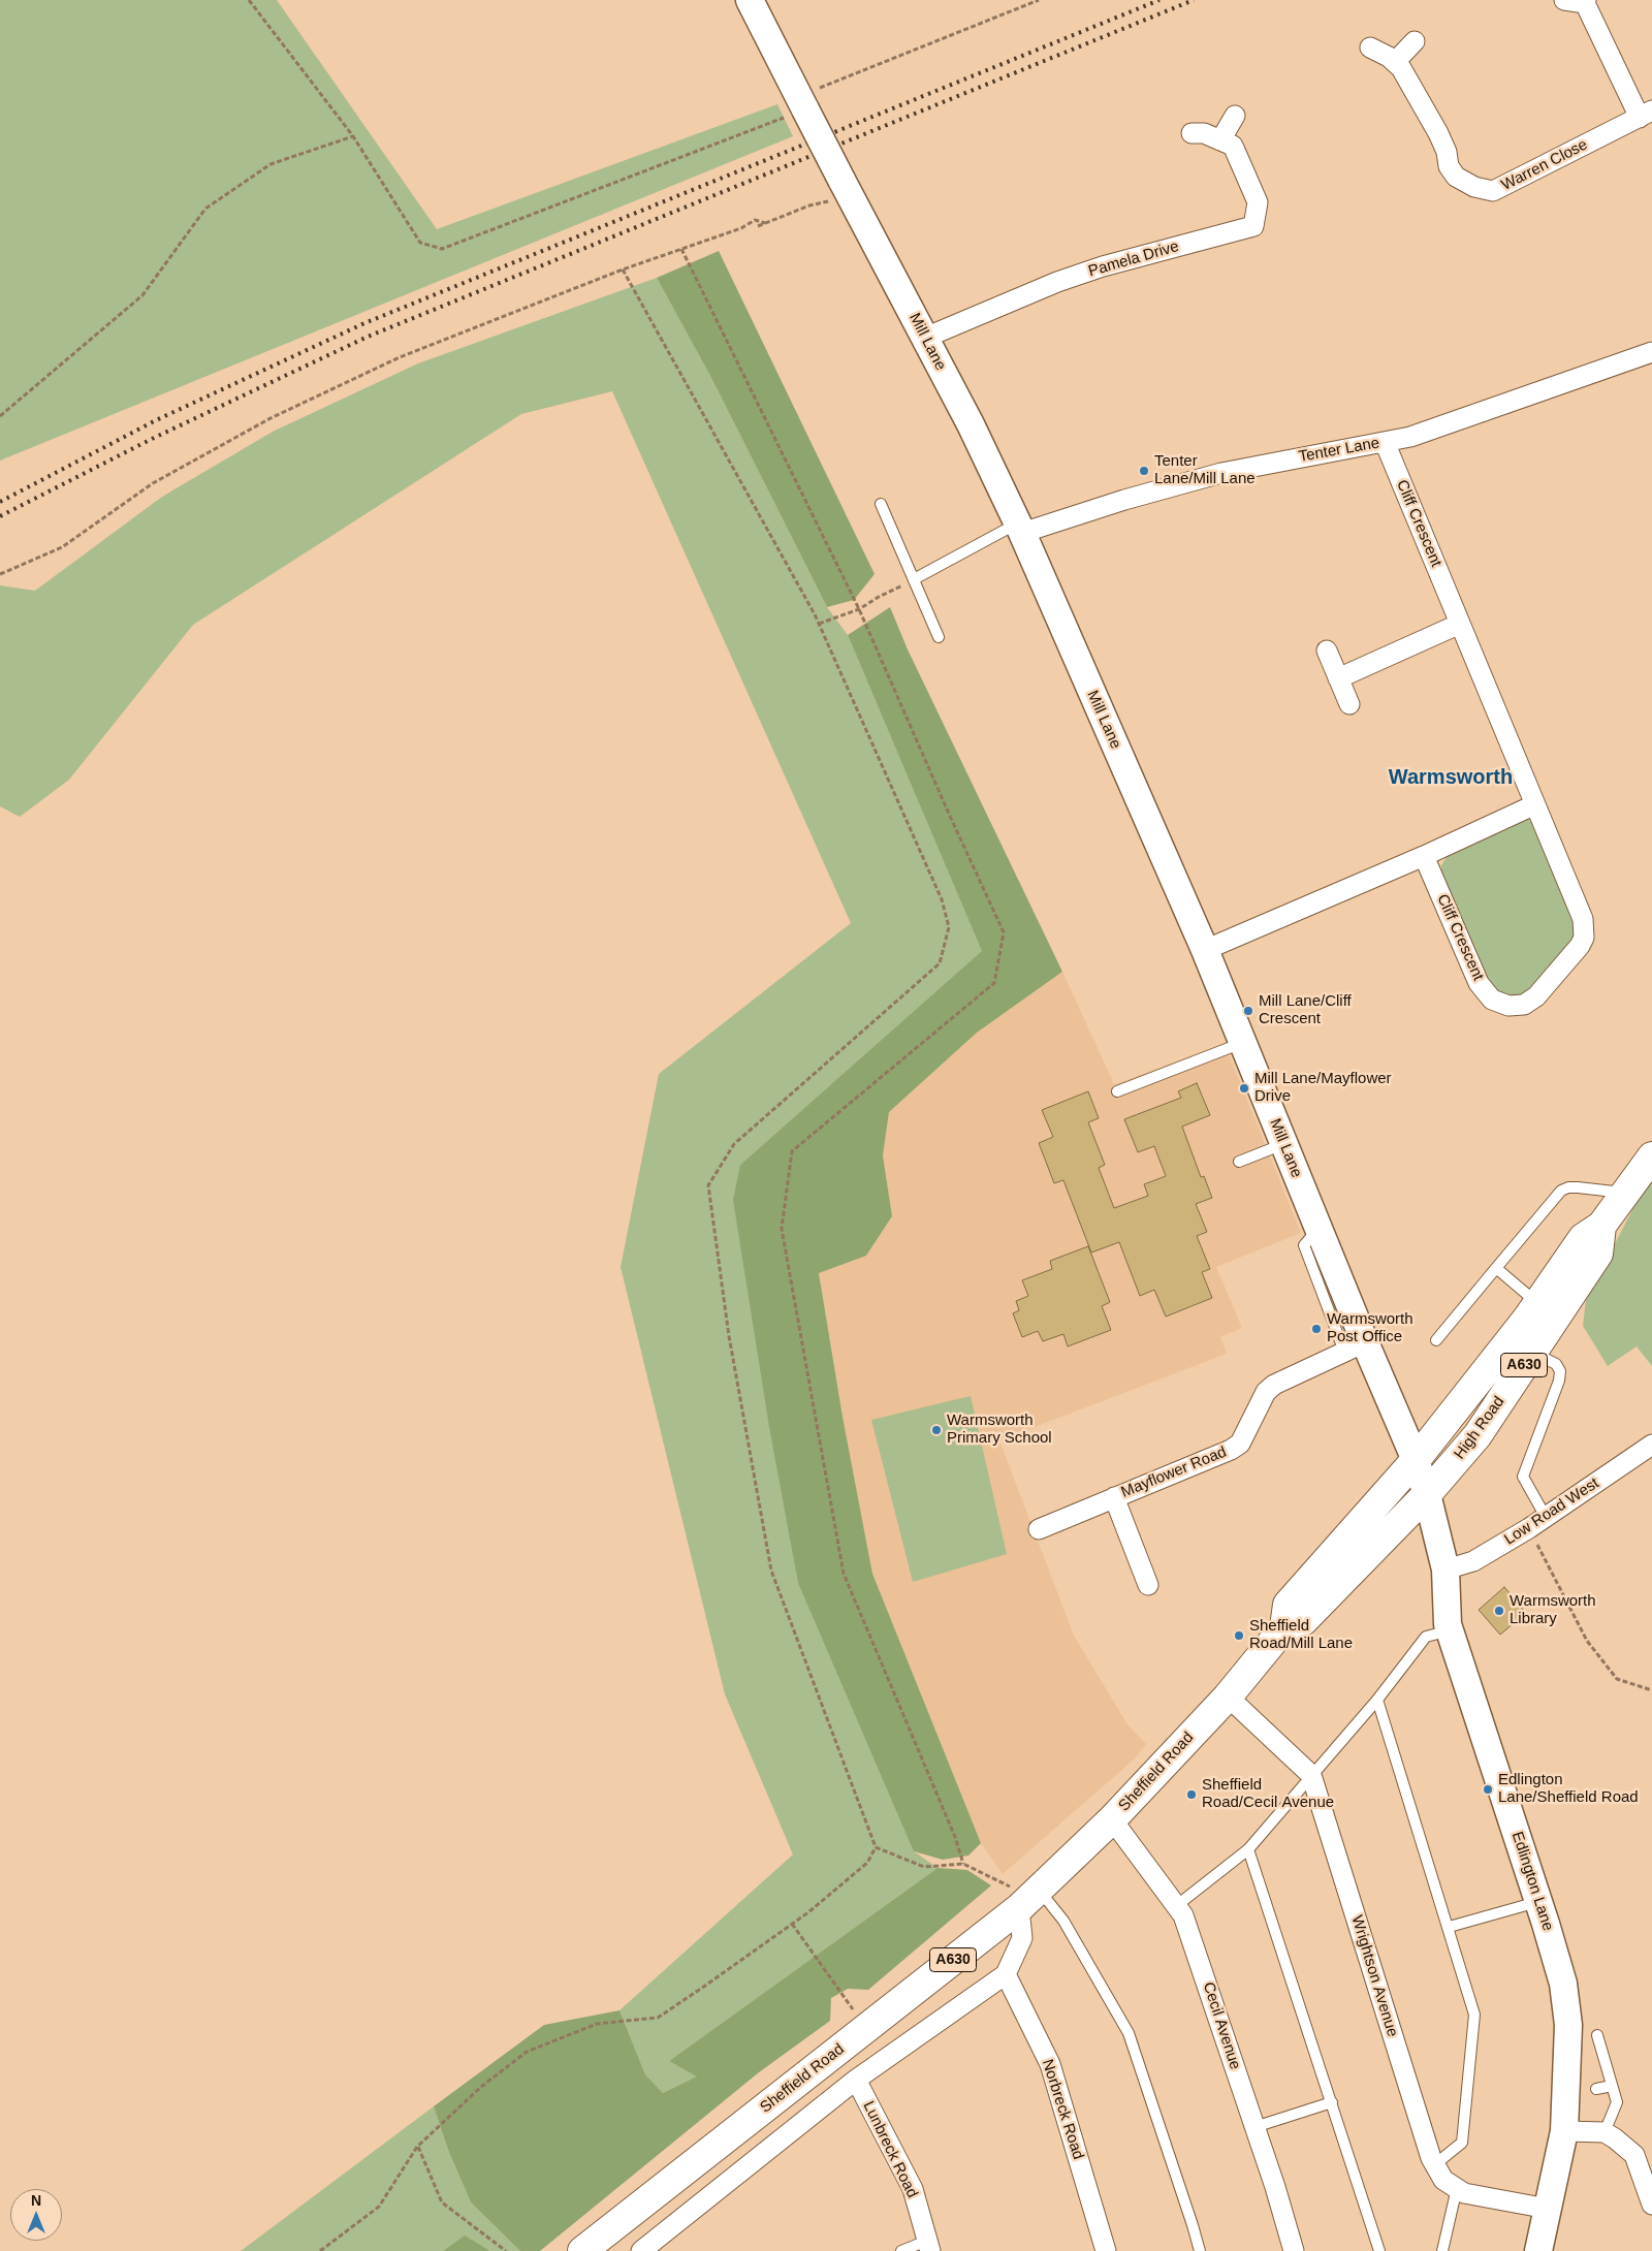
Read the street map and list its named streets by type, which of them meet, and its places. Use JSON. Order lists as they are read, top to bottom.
{
  "streets": {
    "main road": ["A630", "High Road", "Sheffield Road"],
    "street": [
      "Warren Close",
      "Pamela Drive",
      "Mill Lane",
      "Tenter Lane",
      "Cliff Crescent",
      "Mayflower Road",
      "Low Road West",
      "Edlington Lane",
      "Wrightson Avenue",
      "Cecil Avenue",
      "Norbreck Road",
      "Lunbreck Road"
    ]
  },
  "crossings": [
    ["Pamela Drive", "Mill Lane"],
    ["Mill Lane", "Tenter Lane"],
    ["Mill Lane", "High Road"],
    ["Mill Lane", "Mayflower Road"],
    ["Mill Lane", "Sheffield Road"],
    ["Mill Lane", "Edlington Lane"],
    ["Tenter Lane", "Cliff Crescent"],
    ["High Road", "Sheffield Road"],
    ["High Road", "Edlington Lane"],
    ["Low Road West", "Edlington Lane"],
    ["Sheffield Road", "Edlington Lane"],
    ["Sheffield Road", "Wrightson Avenue"],
    ["Sheffield Road", "Cecil Avenue"],
    ["Edlington Lane", "Wrightson Avenue"]
  ],
  "districts": ["Warmsworth"],
  "places": [
    "Tenter Lane/Mill Lane",
    "Mill Lane/Cliff Crescent",
    "Mill Lane/Mayflower Drive",
    "Warmsworth Post Office",
    "Warmsworth Primary School",
    "Warmsworth Library",
    "Sheffield Road/Mill Lane",
    "Edlington Lane/Sheffield Road",
    "Sheffield Road/Cecil Avenue"
  ],
  "north": "top"
}
